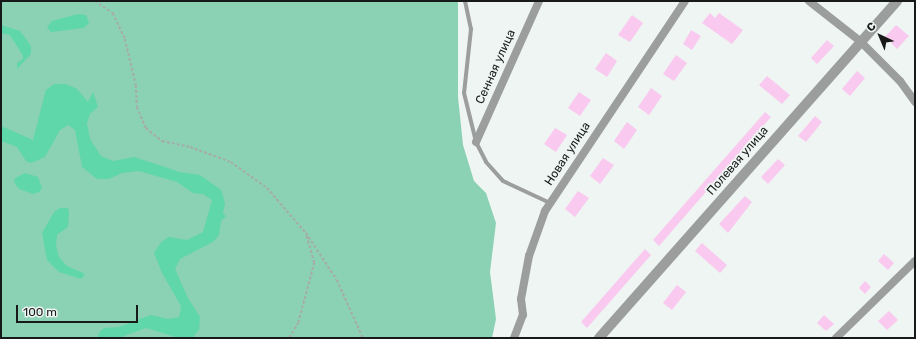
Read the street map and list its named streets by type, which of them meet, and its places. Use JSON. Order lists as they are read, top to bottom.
{
  "streets": {
    "street": ["Сенная улица", "Новая улица", "Полевая улица"]
  },
  "scale_bar": "100 m",
  "north": "top left"
}
